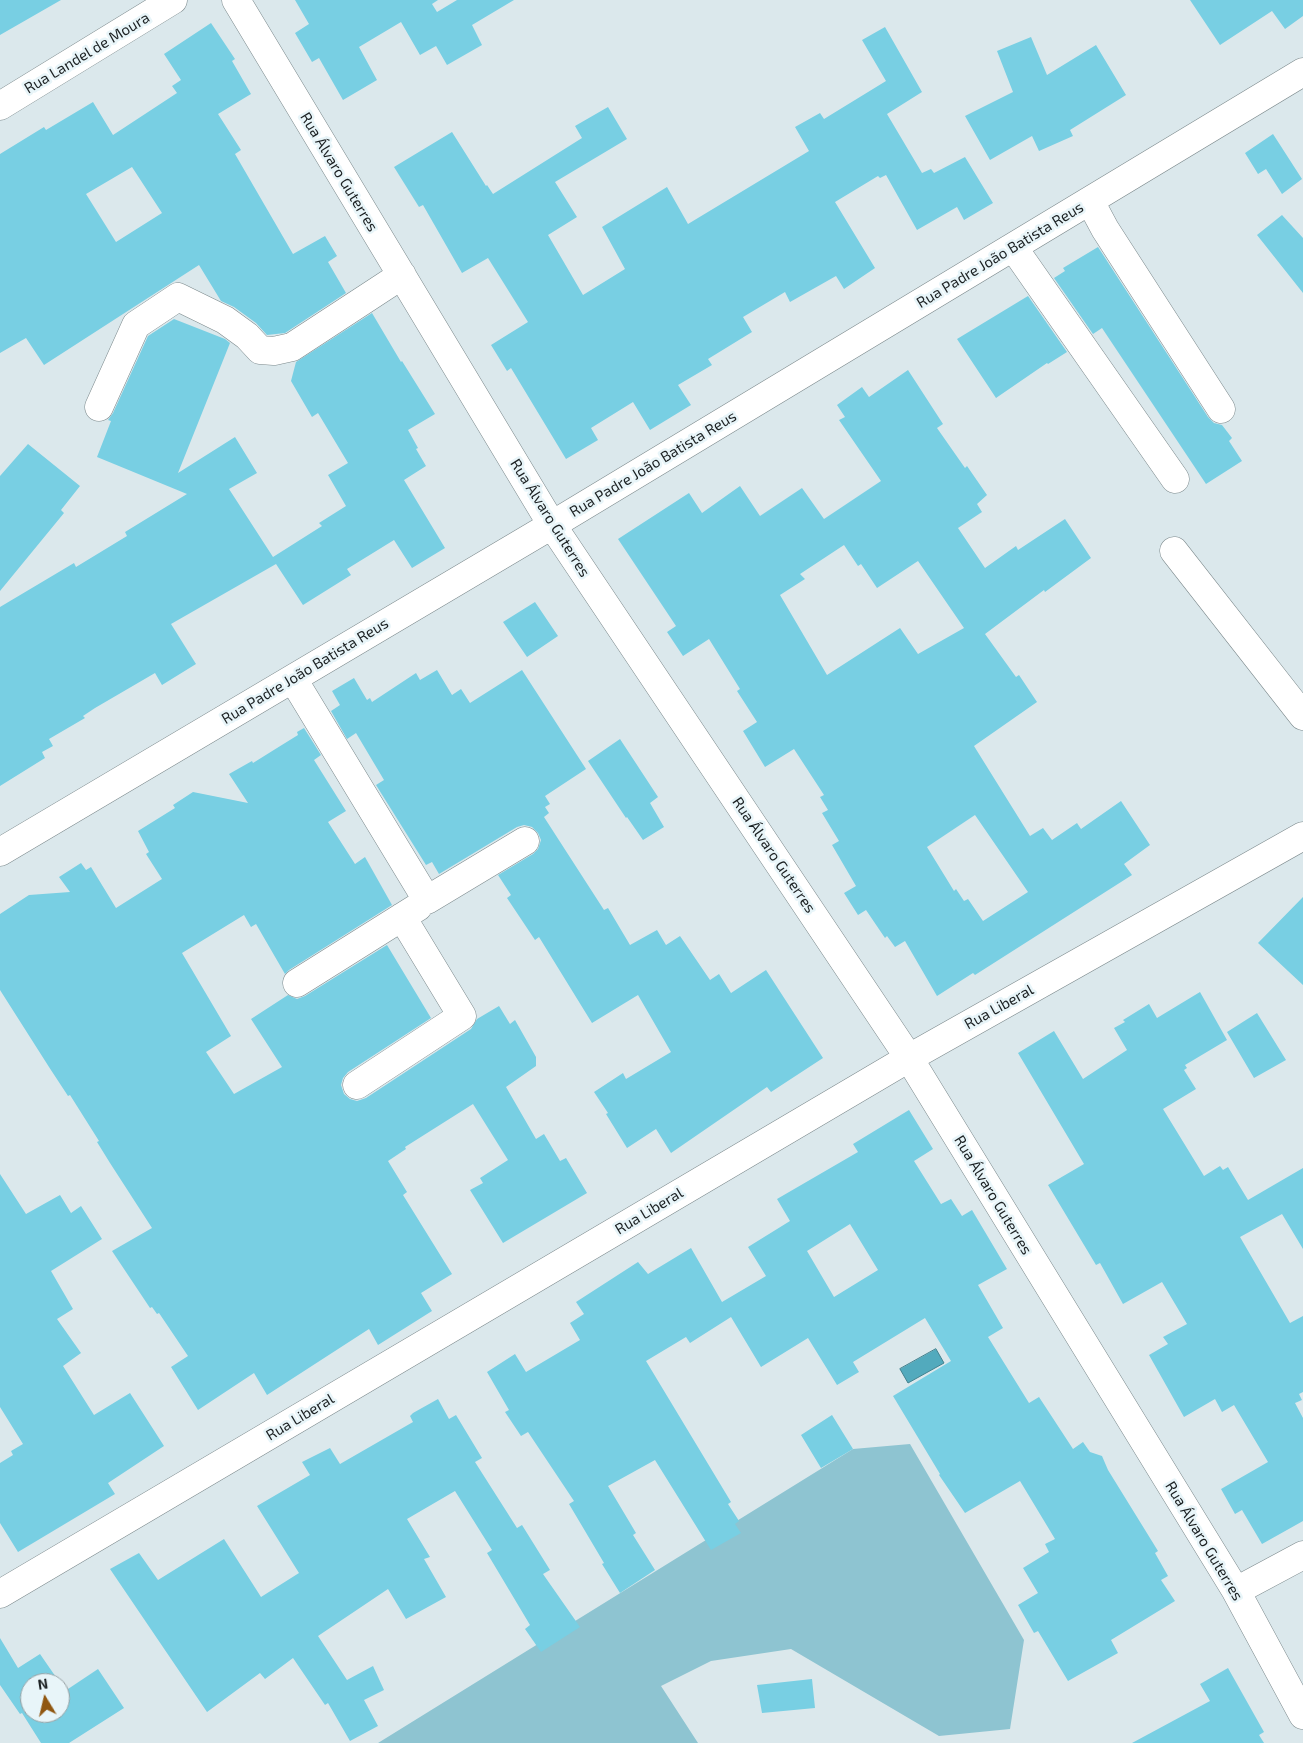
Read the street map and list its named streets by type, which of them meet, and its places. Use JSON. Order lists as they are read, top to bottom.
{
  "streets": {
    "street": [
      "Rua Landel de Moura",
      "Rua Álvaro Guterres",
      "Rua Padre João Batista Reus",
      "Rua Liberal"
    ]
  },
  "crossings": [
    ["Rua Álvaro Guterres", "Rua Padre João Batista Reus"],
    ["Rua Álvaro Guterres", "Rua Liberal"]
  ],
  "north": "top"
}
